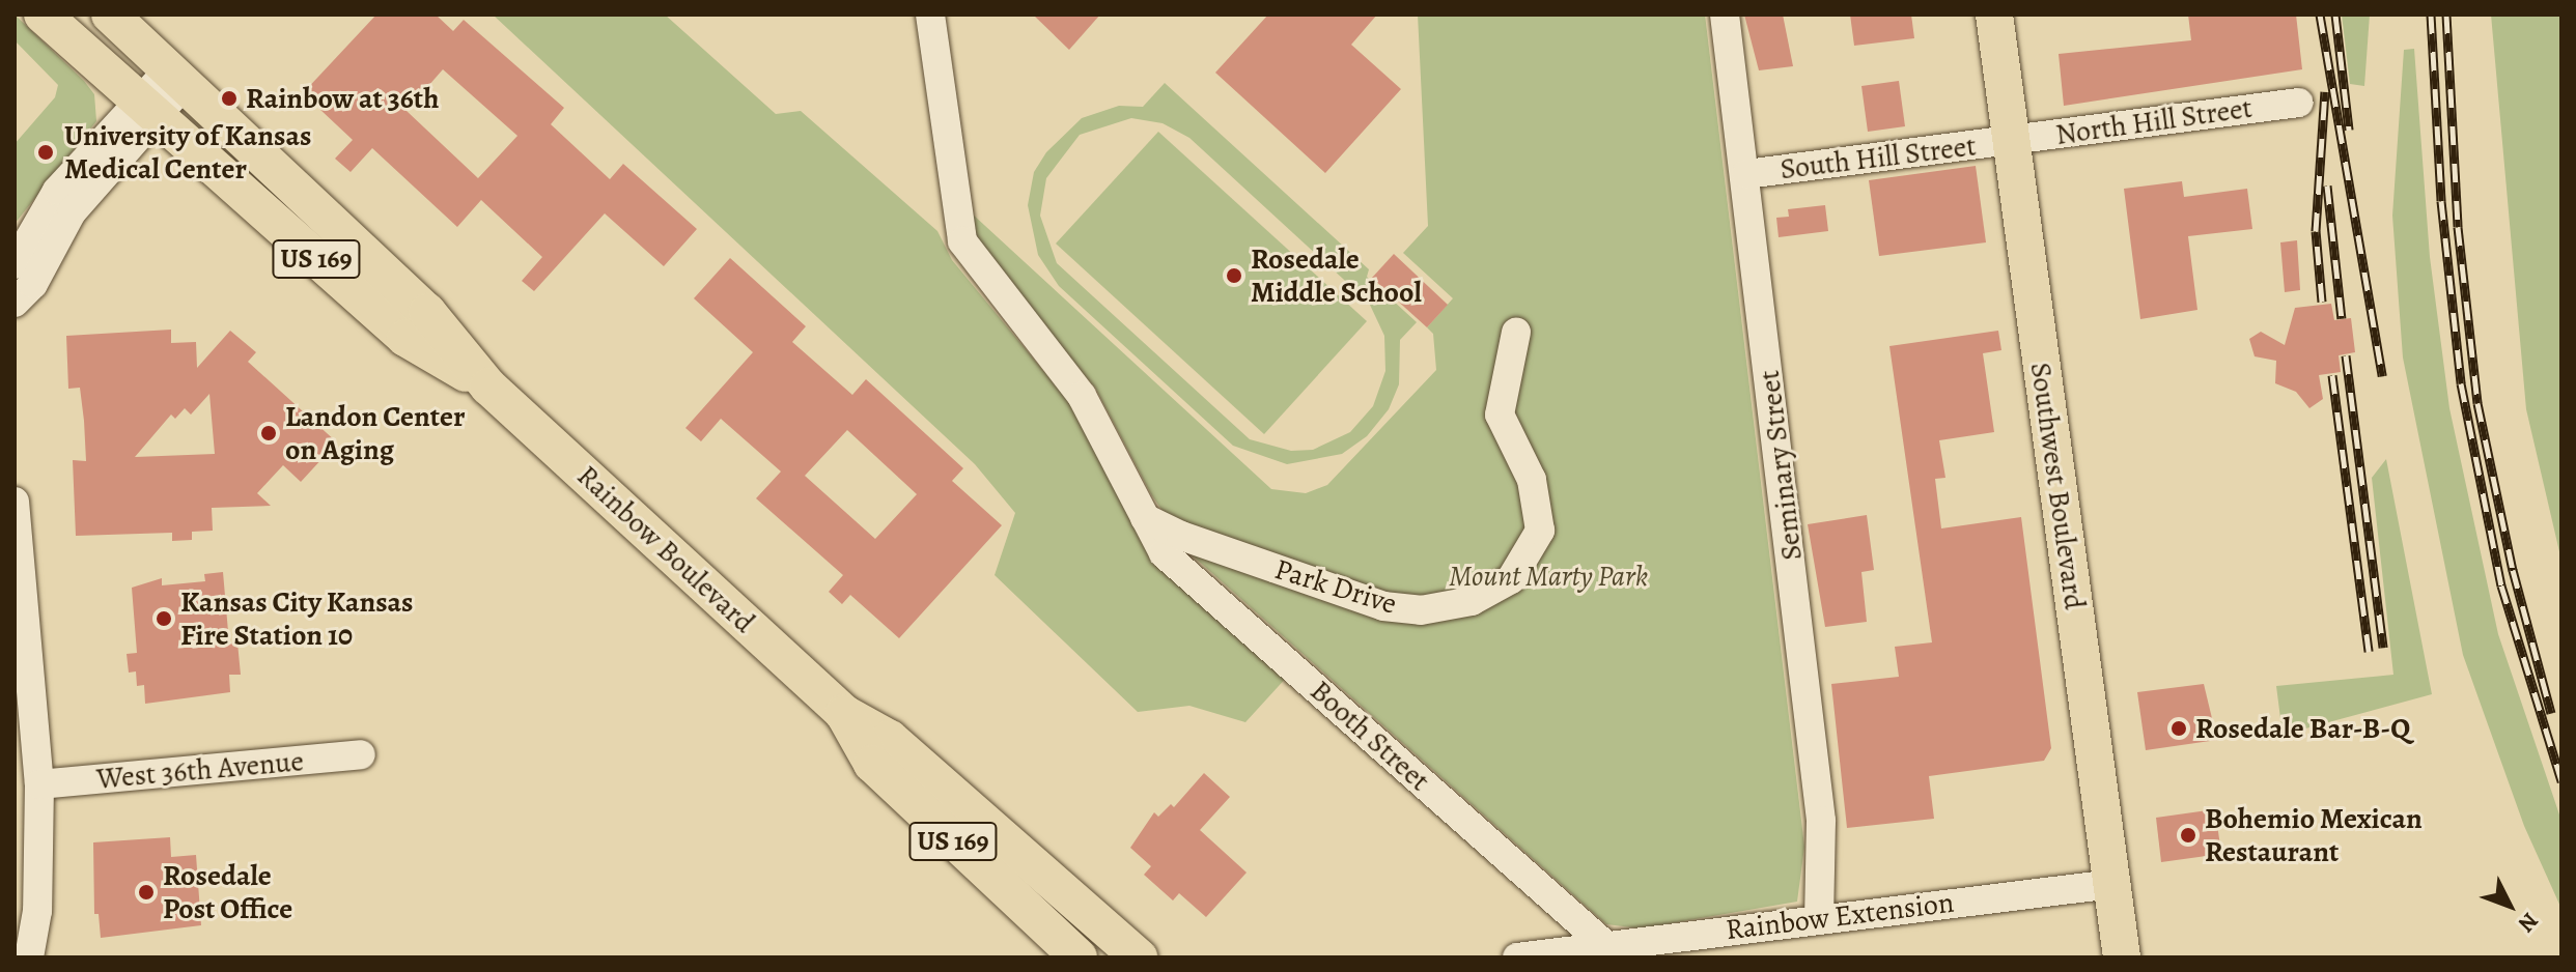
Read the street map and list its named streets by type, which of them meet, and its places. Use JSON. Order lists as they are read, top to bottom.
{
  "streets": {
    "main road": ["US 169", "Southwest Boulevard", "Rainbow Boulevard"],
    "street": [
      "North Hill Street",
      "South Hill Street",
      "Seminary Street",
      "Park Drive",
      "Booth Street",
      "West 36th Avenue",
      "Rainbow Extension"
    ]
  },
  "crossings": [
    ["North Hill Street", "South Hill Street"],
    ["North Hill Street", "Southwest Boulevard"],
    ["South Hill Street", "Seminary Street"],
    ["South Hill Street", "Southwest Boulevard"],
    ["Seminary Street", "Rainbow Extension"],
    ["Southwest Boulevard", "Rainbow Extension"],
    ["Park Drive", "Booth Street"],
    ["Booth Street", "Rainbow Extension"]
  ],
  "parks": ["Mount Marty Park"],
  "places": [
    "Rainbow at 36th",
    "University of Kansas Medical Center",
    "Rosedale Middle School",
    "Landon Center on Aging",
    "Kansas City Kansas Fire Station 10",
    "Rosedale Bar-B-Q",
    "Bohemio Mexican Restaurant",
    "Rosedale Post Office"
  ],
  "north": "bottom right"
}
